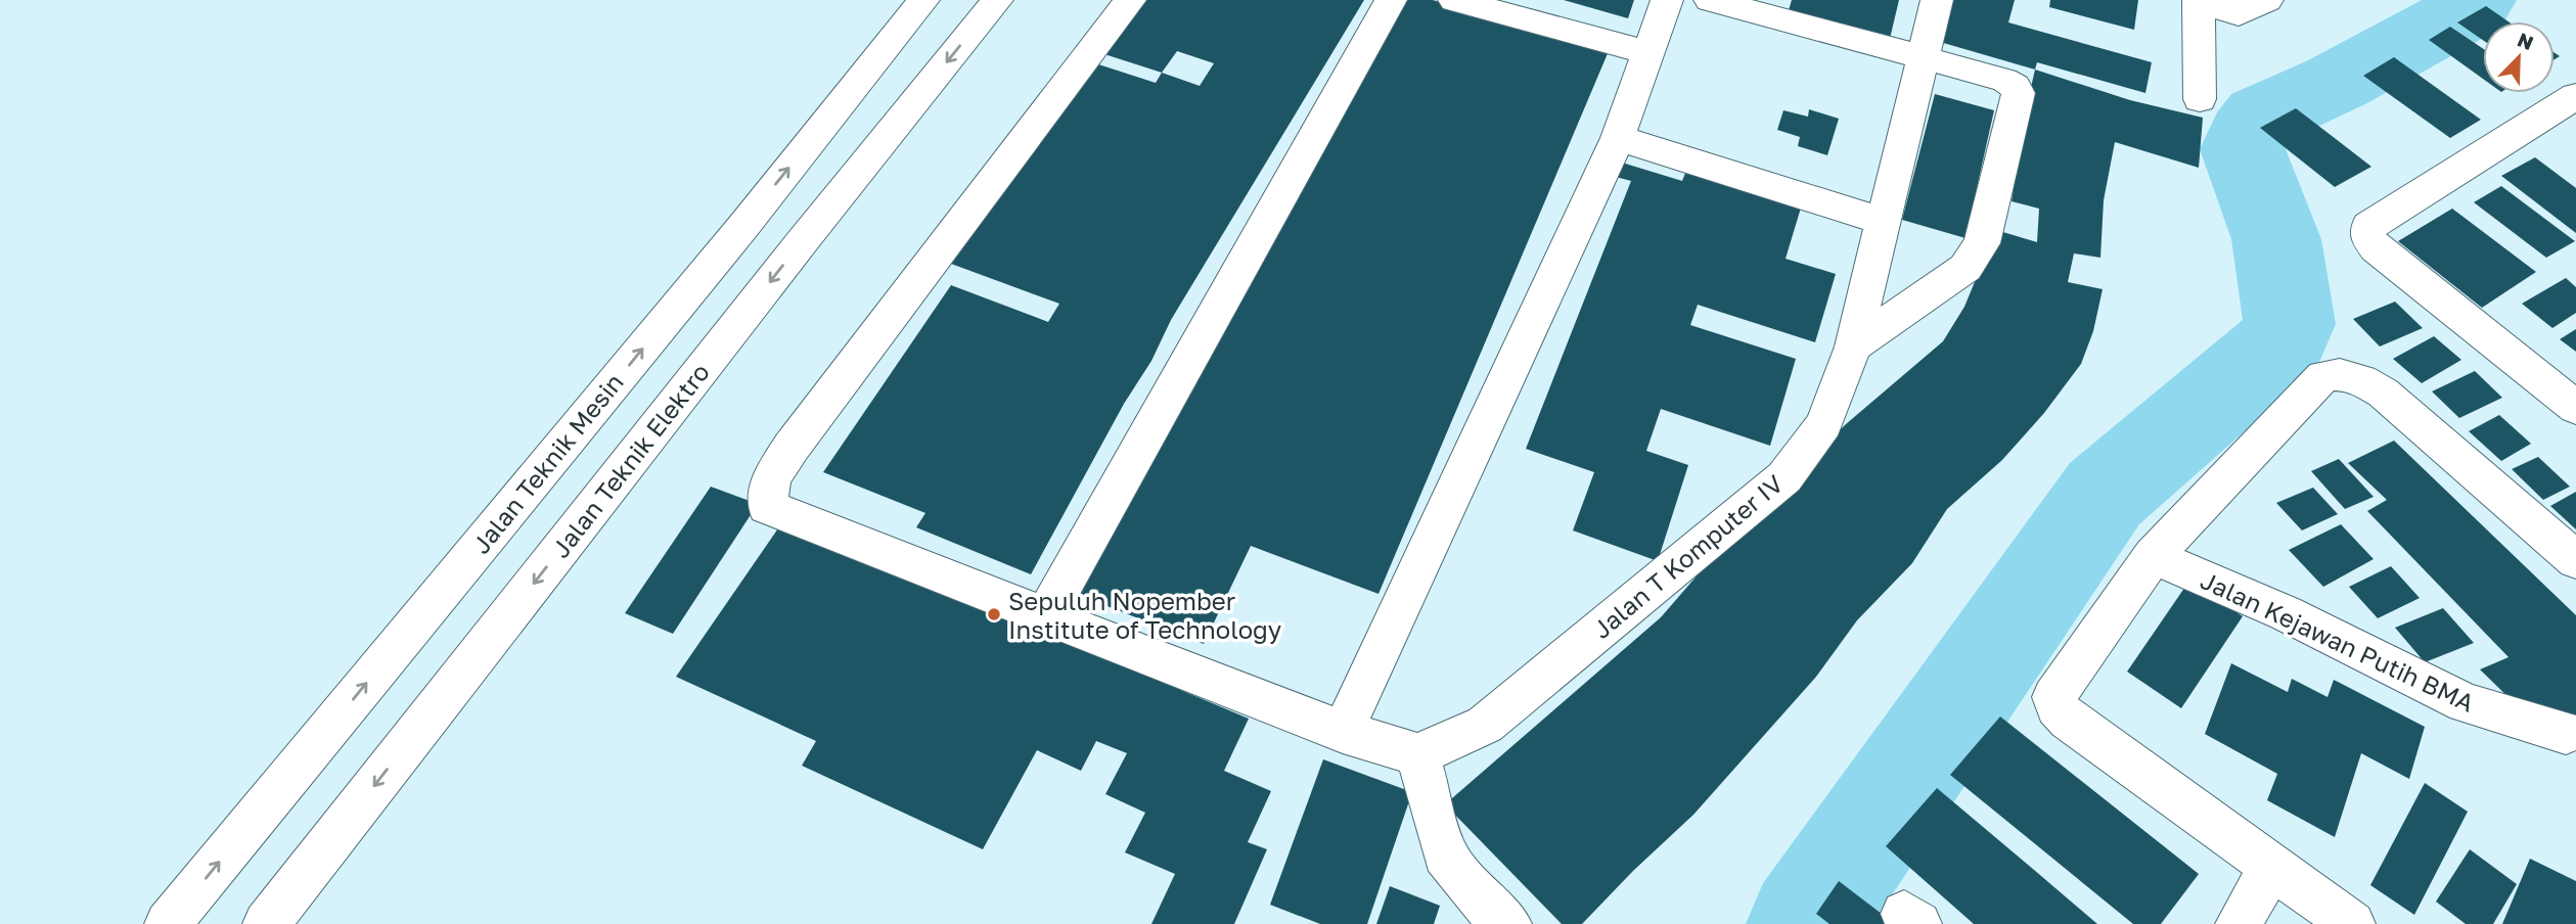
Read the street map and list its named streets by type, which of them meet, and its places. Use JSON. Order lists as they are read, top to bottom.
{
  "streets": {
    "street": [
      "Jalan Teknik Elektro",
      "Jalan Teknik Mesin",
      "Jalan T Komputer IV",
      "Jalan Kejawan Putih BMA"
    ]
  },
  "one_way": ["Jalan Teknik Elektro", "Jalan Teknik Mesin"],
  "places": ["Sepuluh Nopember Institute of Technology"],
  "north": "top right"
}
